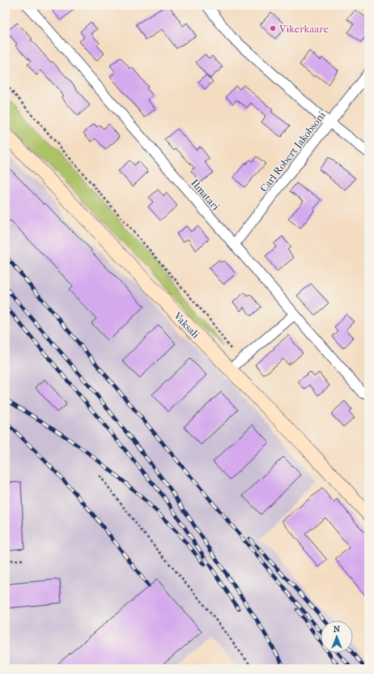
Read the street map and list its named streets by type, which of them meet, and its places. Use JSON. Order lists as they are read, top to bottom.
{
  "streets": {
    "street": ["Carl Robert Jakobsoni", "Ilmatari", "Vaksali"]
  },
  "crossings": [
    ["Carl Robert Jakobsoni", "Ilmatari"]
  ],
  "places": ["Vikerkaare"],
  "north": "top"
}
